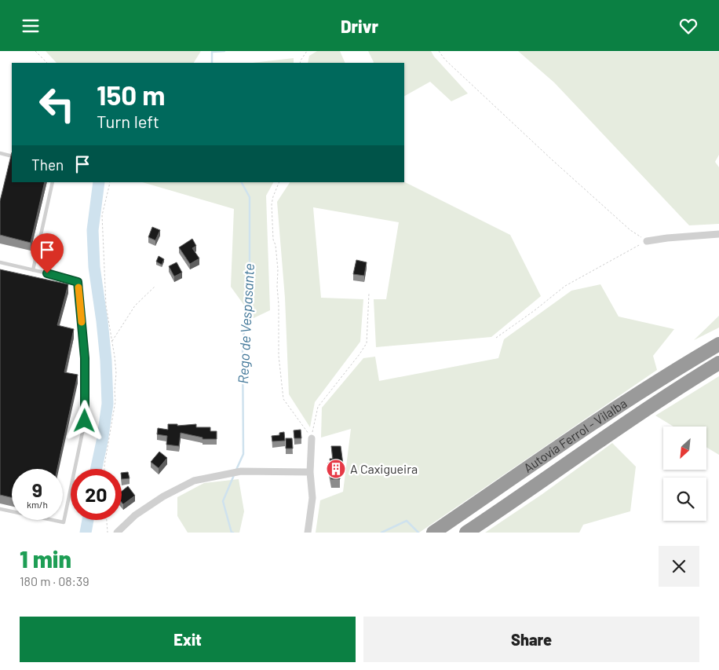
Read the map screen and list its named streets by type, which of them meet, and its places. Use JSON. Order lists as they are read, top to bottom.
{
  "streets": {
    "highway": ["Autovía Ferrol - Vilalba"]
  },
  "water": ["Rego de Vespasante"],
  "places": {
    "building": ["A Caxigueira"]
  },
  "north": "bottom left",
  "page": {
    "header": "Drivr",
    "turn": ["150 m", "Turn left"],
    "then": "Then",
    "speed": "9 km/h",
    "limit": "20",
    "heading": ["1 min", "180 m · 08:39"],
    "buttons": ["Exit", "Share"]
  }
}
